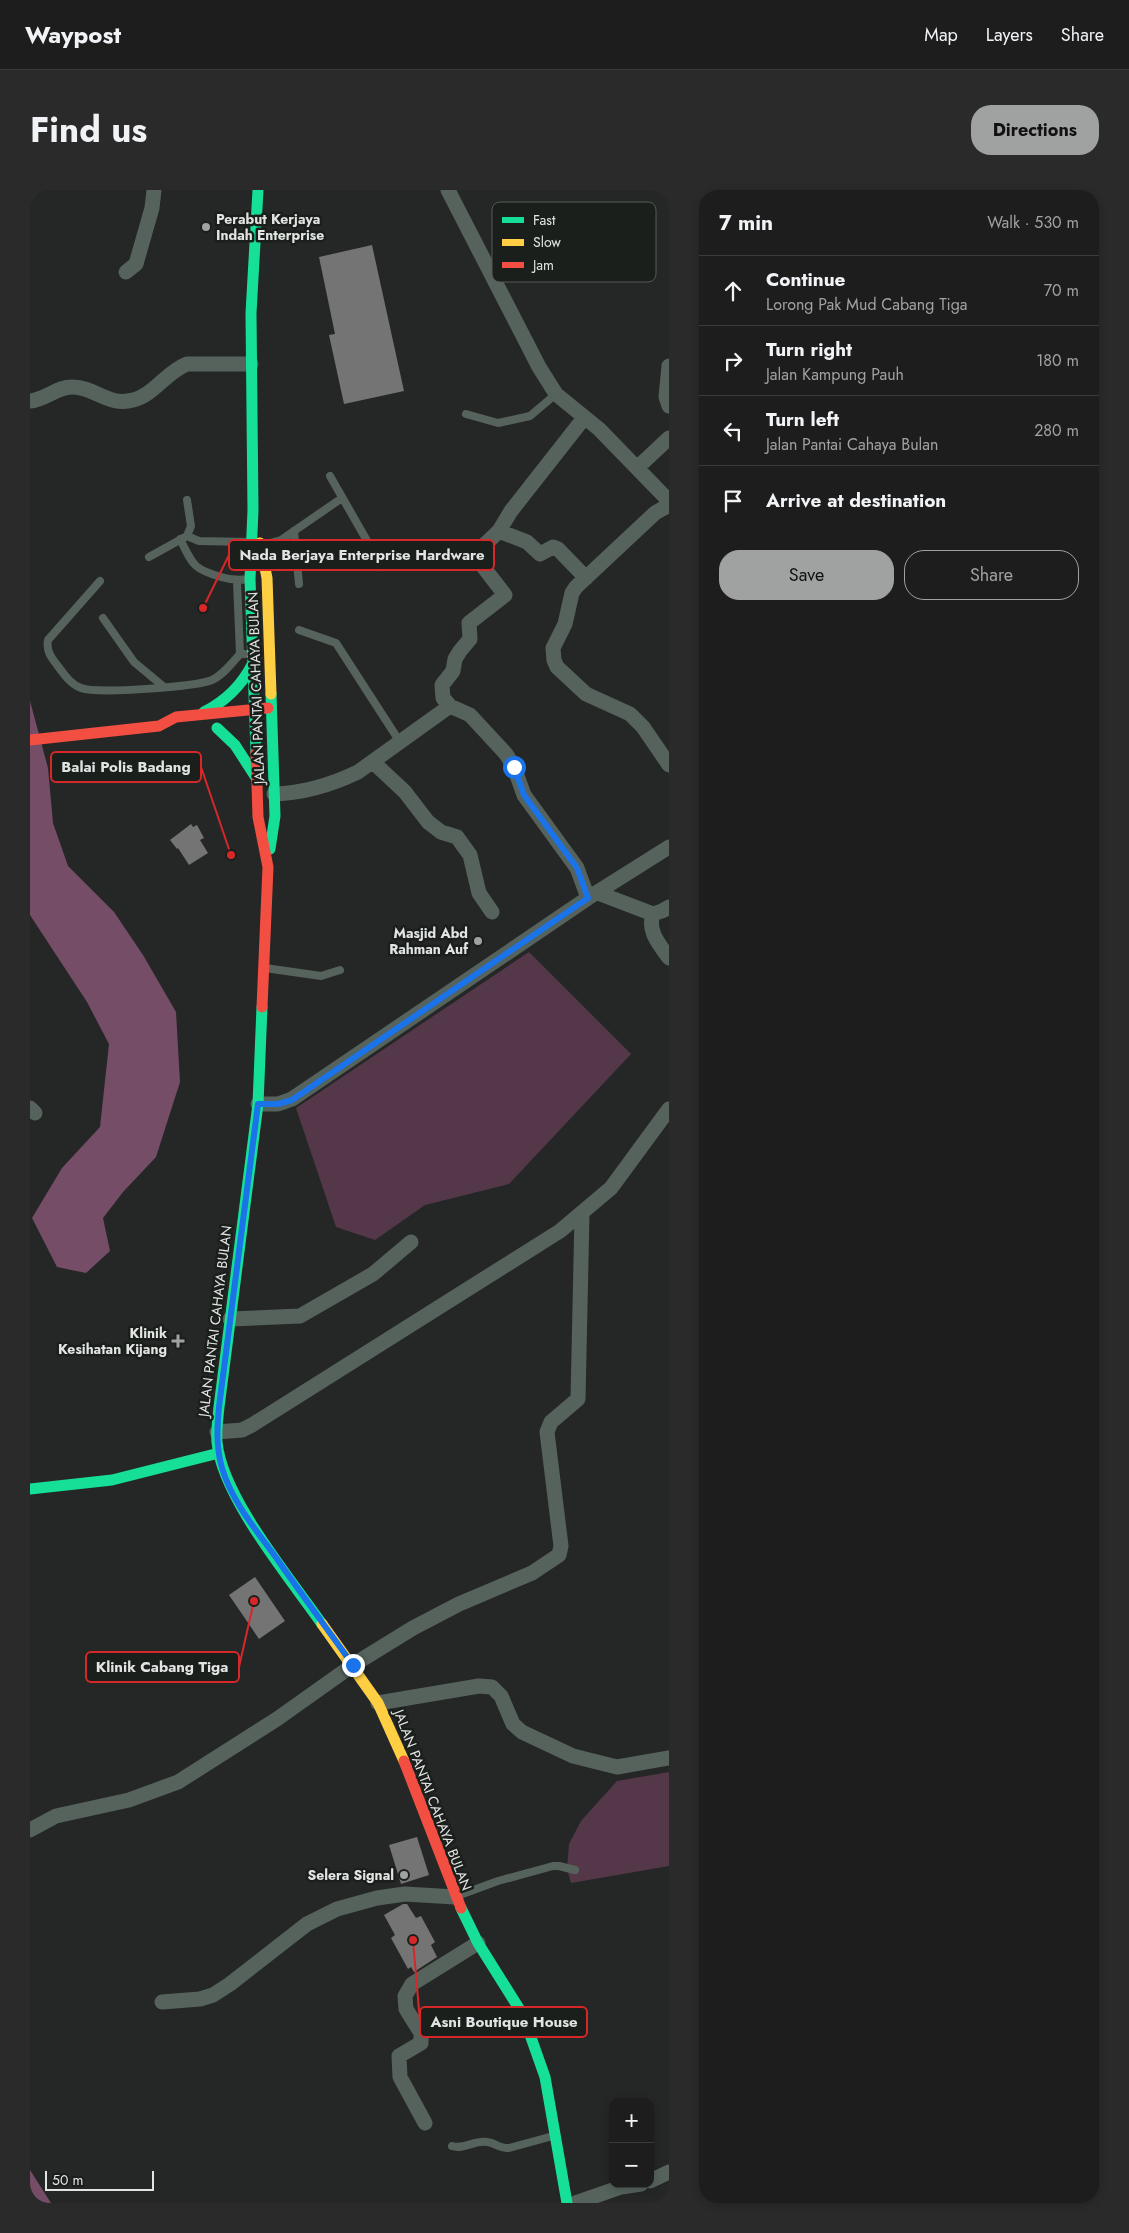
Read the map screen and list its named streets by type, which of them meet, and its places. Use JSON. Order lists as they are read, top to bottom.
{
  "streets": {
    "main road": ["JALAN PANTAI CAHAYA BULAN"]
  },
  "places": {
    "other": [
      "Perabut Kerjaya Indah Enterprise",
      "Nada Berjaya Enterprise Hardware",
      "Balai Polis Badang",
      "Masjid Abd Rahman Auf",
      "Klinik Cabang Tiga",
      "Selera Signal",
      "Asni Boutique House"
    ],
    "health": ["Klinik Kesihatan Kijang"]
  },
  "legend": ["Fast", "Slow", "Jam"],
  "scale_bar": "50 m",
  "page": {
    "header": "Waypost",
    "nav": ["Map", "Layers", "Share"],
    "title": "Find us",
    "buttons": [
      "Directions",
      ["Save", "Share"]
    ],
    "heading": ["7 min", "Walk · 530 m"],
    "list": [
      ["Continue", "Lorong Pak Mud Cabang Tiga", "70 m"],
      ["Turn right", "Jalan Kampung Pauh", "180 m"],
      ["Turn left", "Jalan Pantai Cahaya Bulan", "280 m"],
      "Arrive at destination"
    ],
    "map_buttons": ["+", "−"],
    "scale": "50 m"
  }
}
